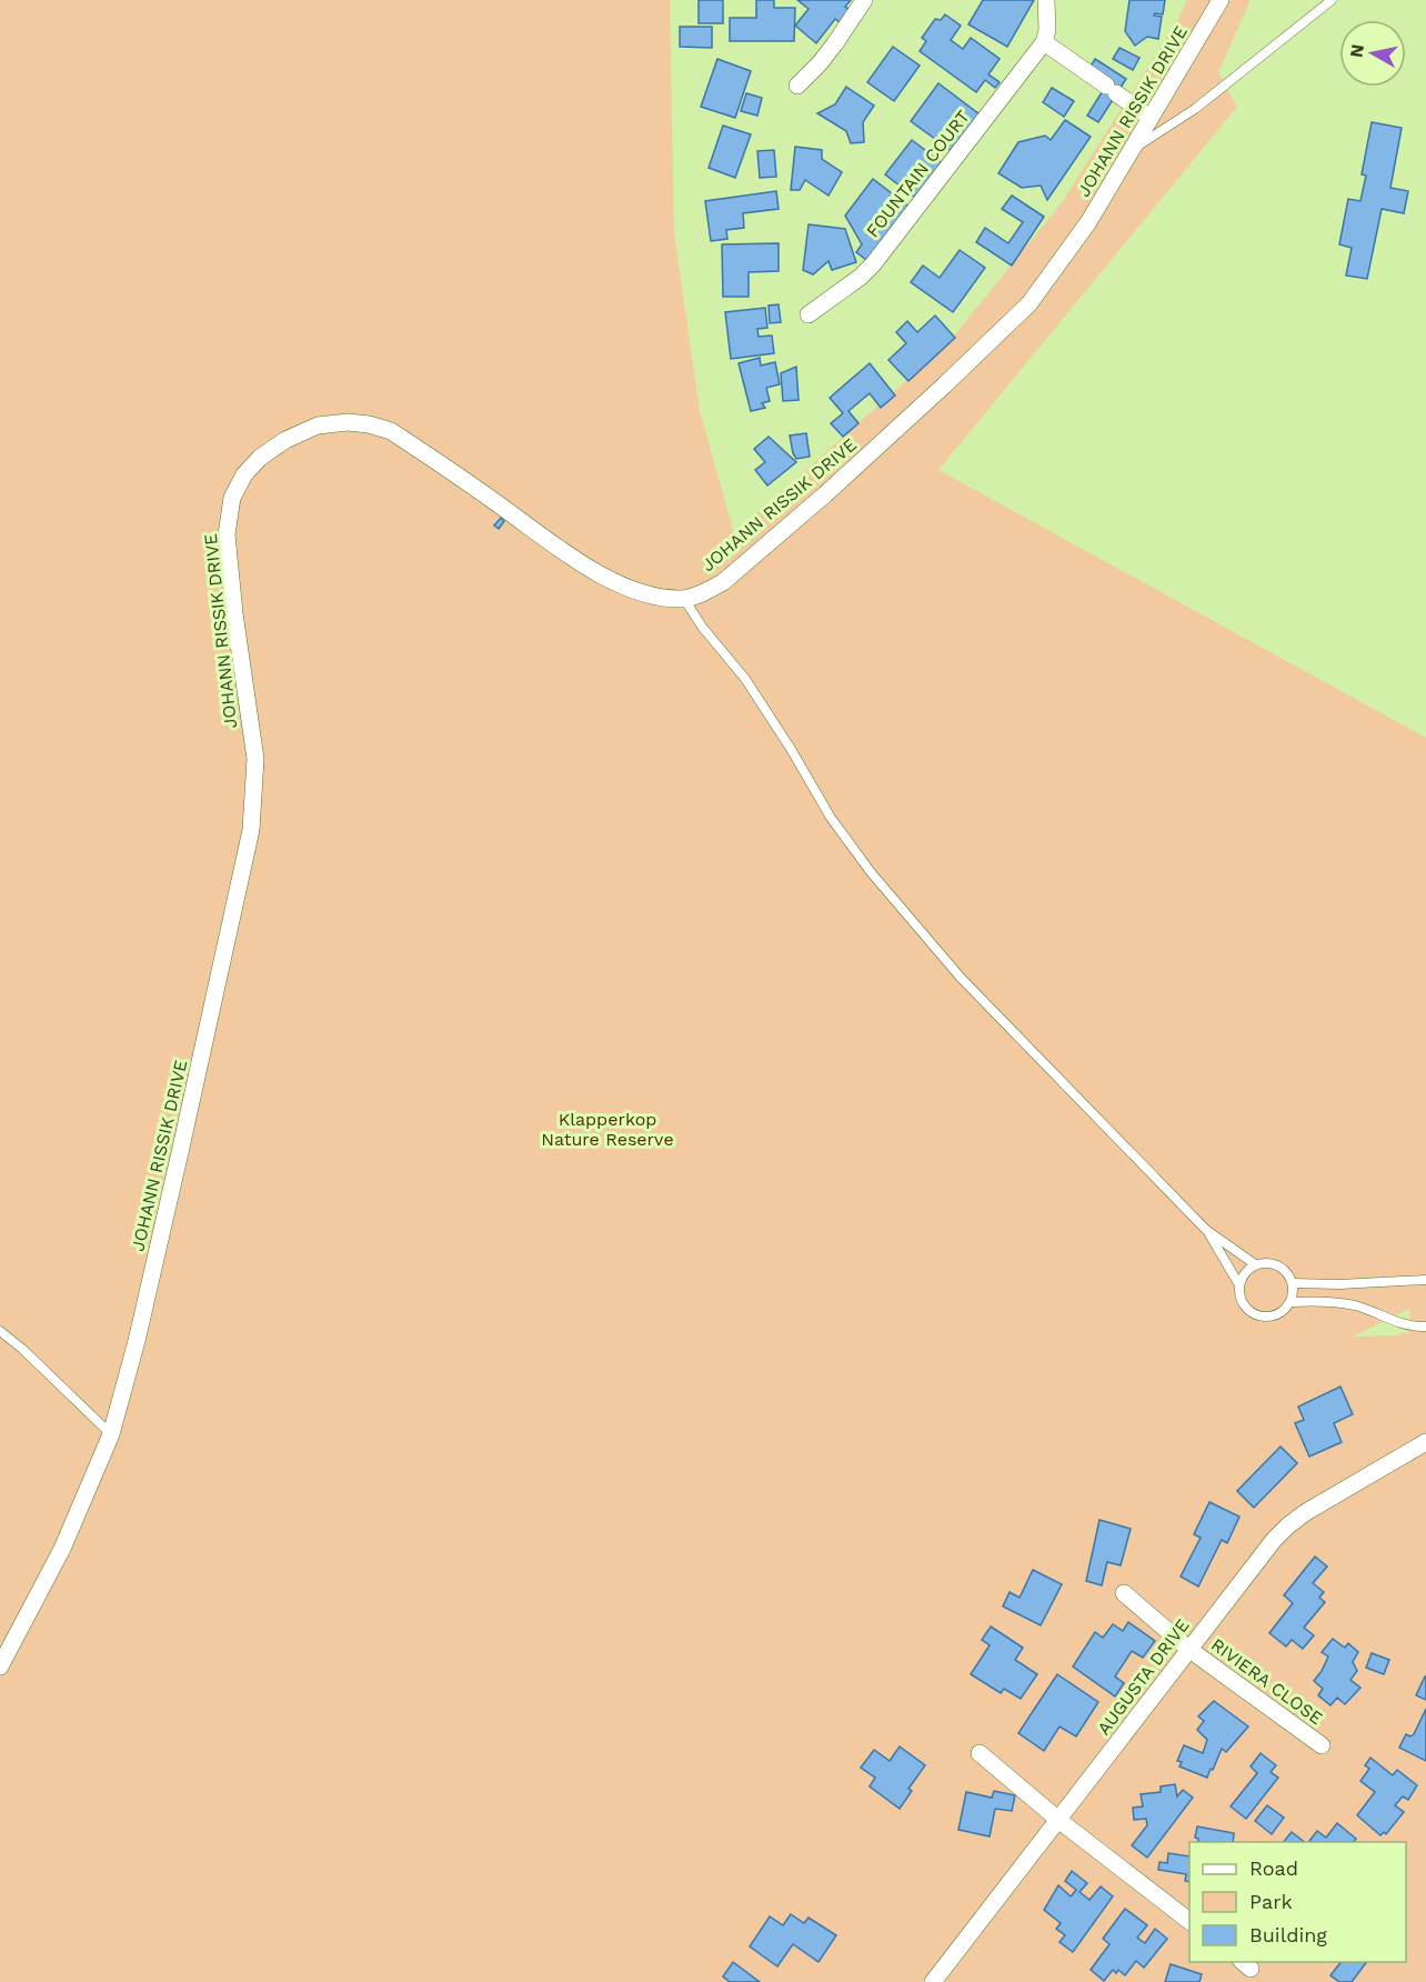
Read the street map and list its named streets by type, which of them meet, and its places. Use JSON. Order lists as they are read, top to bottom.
{
  "streets": {
    "street": [
      "JOHANN RISSIK DRIVE",
      "FOUNTAIN COURT",
      "AUGUSTA DRIVE",
      "RIVIERA CLOSE"
    ]
  },
  "crossings": [
    ["AUGUSTA DRIVE", "RIVIERA CLOSE"]
  ],
  "parks": ["Klapperkop Nature Reserve"],
  "legend": ["Road", "Park", "Building"],
  "north": "left"
}
